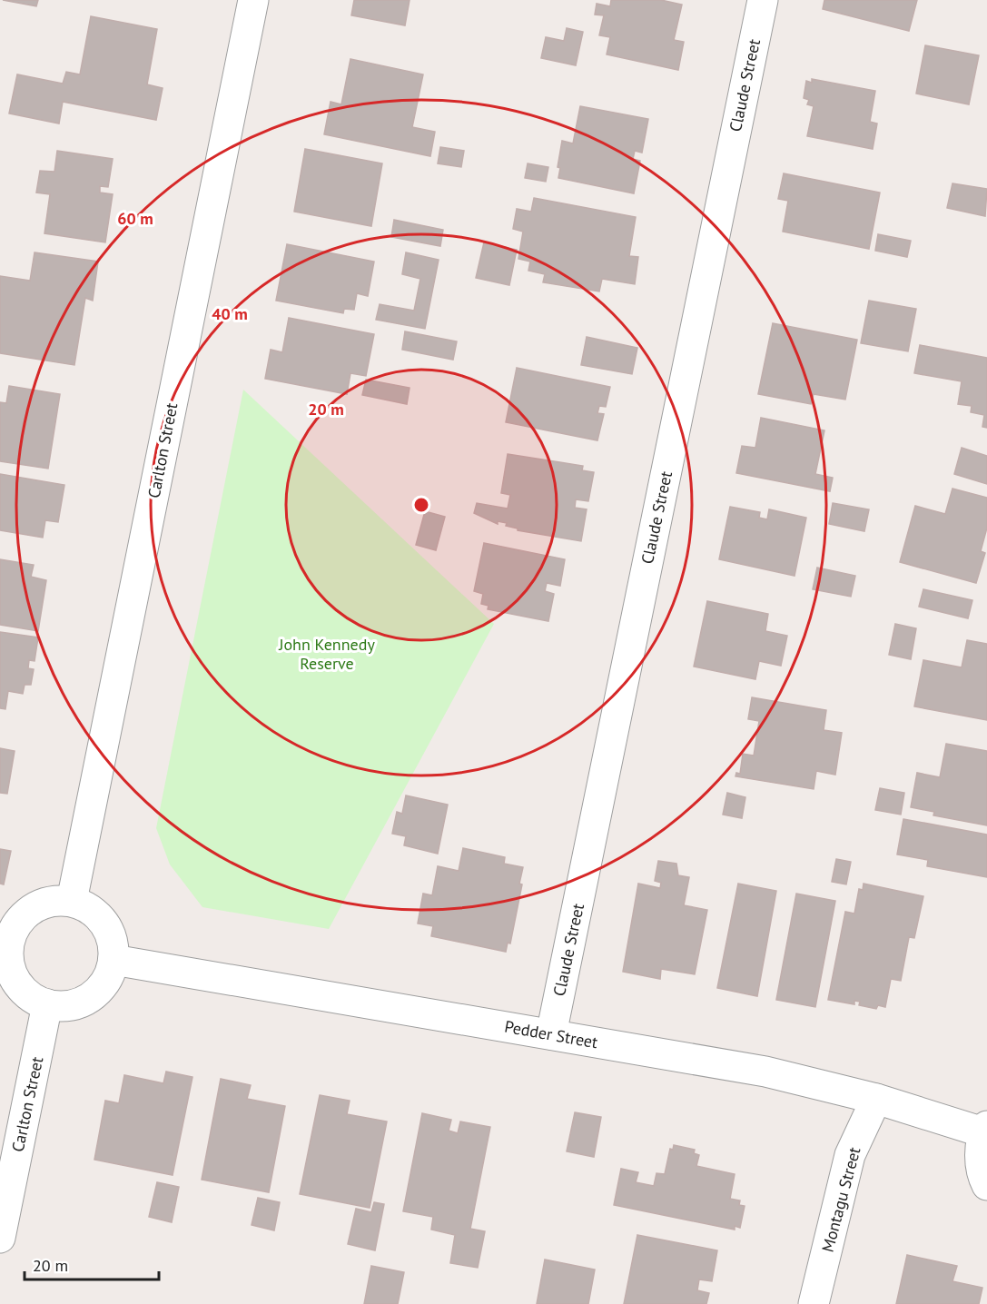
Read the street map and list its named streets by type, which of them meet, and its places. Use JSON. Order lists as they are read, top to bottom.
{
  "streets": {
    "street": [
      "Claude Street",
      "Carlton Street",
      "Pedder Street",
      "Montagu Street"
    ]
  },
  "crossings": [
    ["Claude Street", "Pedder Street"],
    ["Carlton Street", "Pedder Street"],
    ["Pedder Street", "Montagu Street"]
  ],
  "parks": ["John Kennedy Reserve"],
  "scale_bar": "20 m",
  "rings": ["60 m", "40 m", "20 m"]
}
